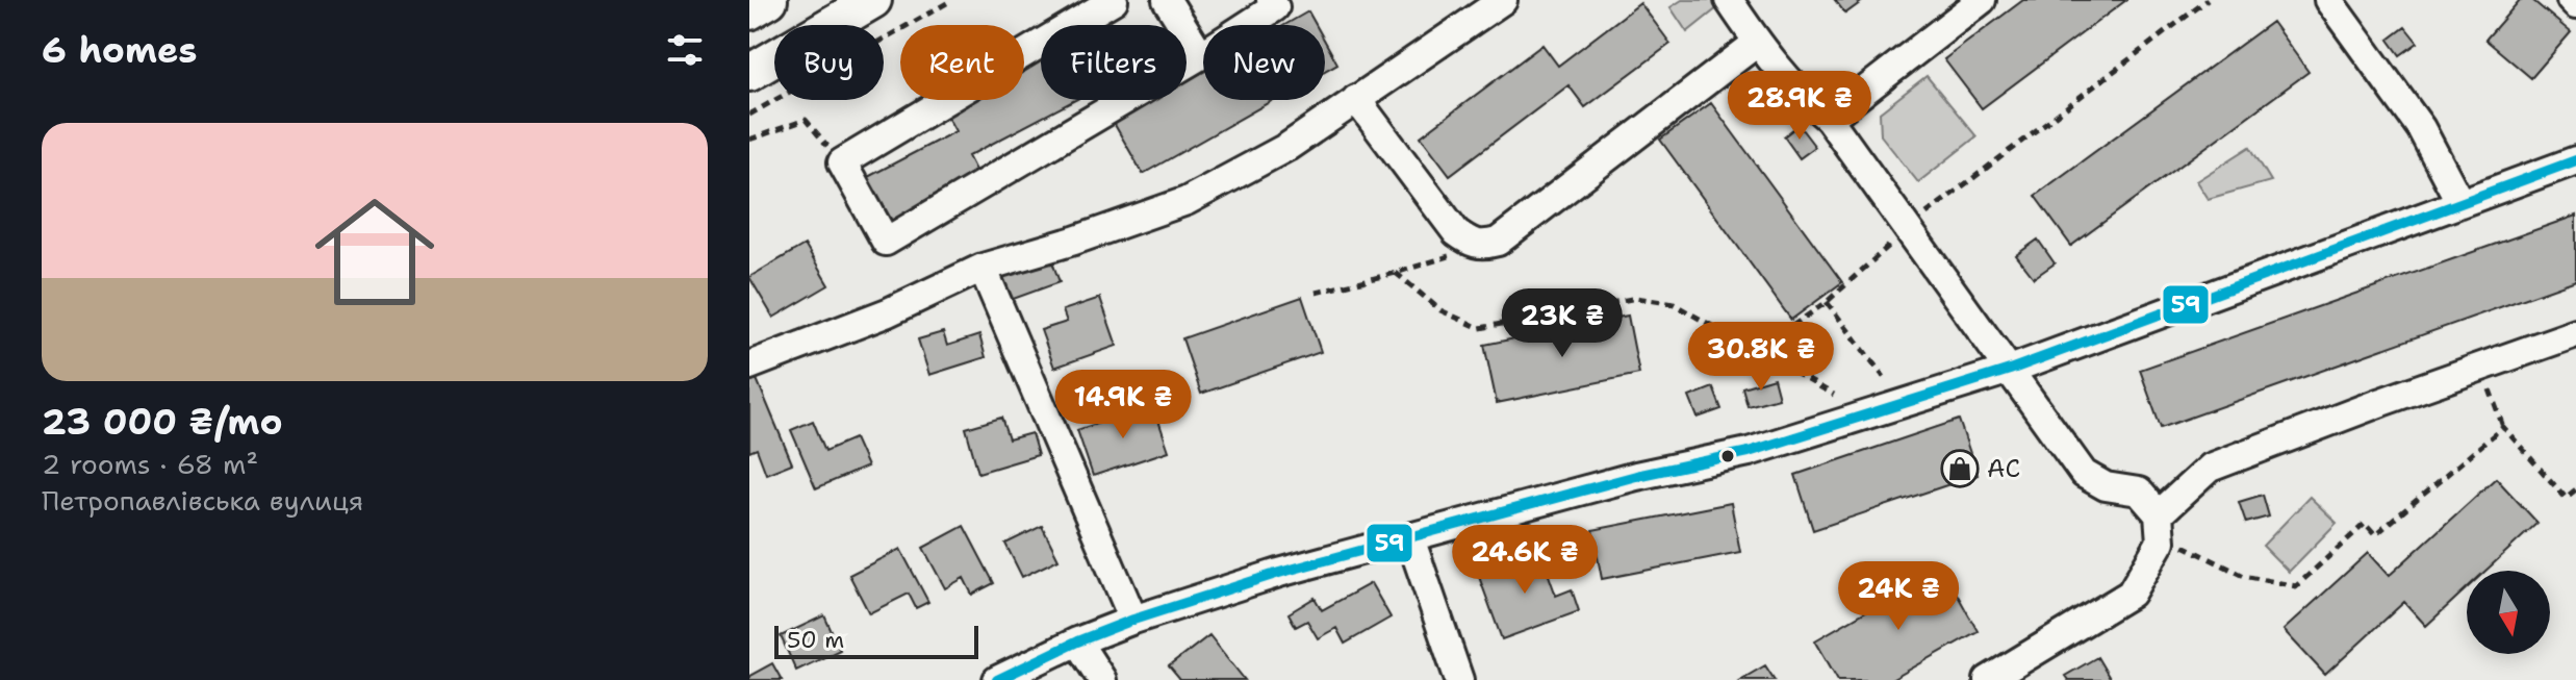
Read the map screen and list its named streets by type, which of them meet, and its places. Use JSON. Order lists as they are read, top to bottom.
{
  "places": {
    "shop": ["АС"]
  },
  "lines": ["transit line 59"],
  "scale_bar": "50 m",
  "north": "bottom",
  "page": {
    "heading": "6 homes",
    "chip": [
      "Buy",
      "Rent",
      "Filters",
      "New"
    ],
    "price": [
      "28.9K ₴",
      "23K ₴",
      "30.8K ₴",
      "14.9K ₴",
      "24.6K ₴",
      "24K ₴"
    ],
    "list": [
      {
        "name": "23 000 ₴/mo",
        "note": "2 rooms · 68 m² · Петропавлівська вулиця"
      }
    ],
    "scale": "50 m"
  }
}
